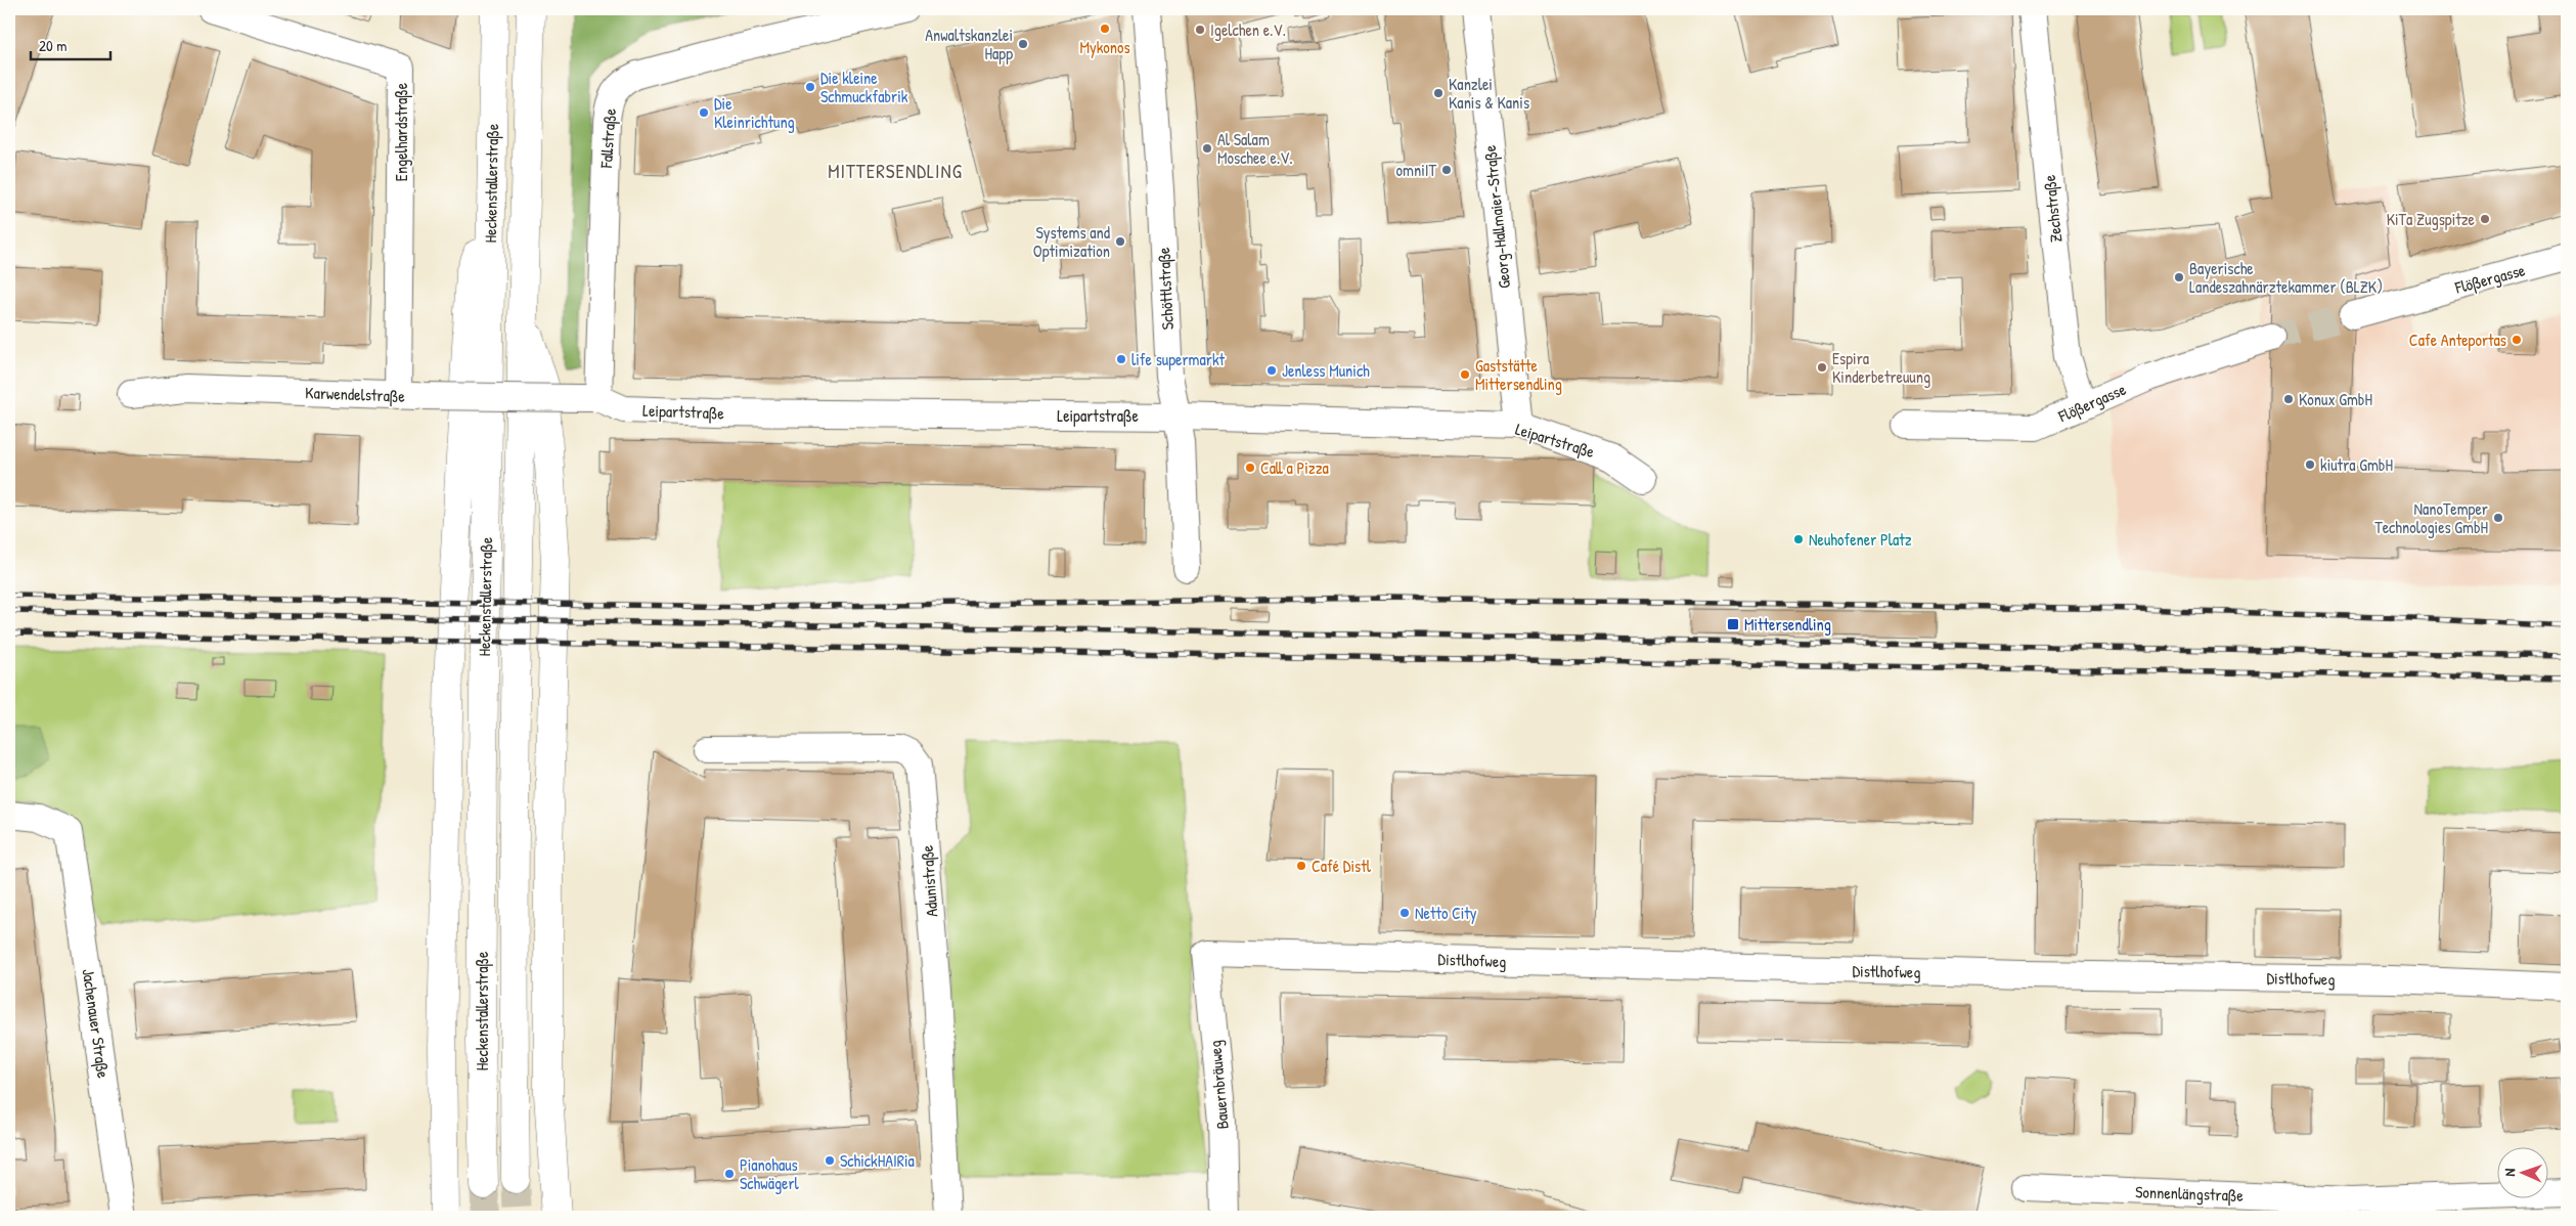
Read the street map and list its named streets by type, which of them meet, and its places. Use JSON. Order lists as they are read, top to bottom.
{
  "streets": {
    "highway": ["Heckenstallerstraße"],
    "street": [
      "Engelhardstraße",
      "Fallstraße",
      "Zechstraße",
      "Georg-Hallmaier-Straße",
      "Flößergasse",
      "Schöttlstraße",
      "Karwendelstraße",
      "Leipartstraße",
      "Adunistraße",
      "Distlhofweg",
      "Jachenauer Straße",
      "Bauernbräuweg",
      "Sonnenlängstraße"
    ]
  },
  "crossings": [
    ["Engelhardstraße", "Karwendelstraße"],
    ["Fallstraße", "Karwendelstraße"],
    ["Fallstraße", "Leipartstraße"],
    ["Zechstraße", "Flößergasse"],
    ["Georg-Hallmaier-Straße", "Leipartstraße"],
    ["Schöttlstraße", "Leipartstraße"],
    ["Karwendelstraße", "Leipartstraße"],
    ["Distlhofweg", "Bauernbräuweg"]
  ],
  "districts": ["MITTERSENDLING"],
  "places": {
    "other": [
      "Mykonos",
      "Igelchen e.V.",
      "Anwaltskanzlei Happ",
      "Die kleine Schmuckfabrik",
      "Kanzlei Kanis & Kanis",
      "Die Kleinrichtung",
      "Al Salam Moschee e.V.",
      "omniIT",
      "KiTa Zugspitze",
      "Systems and Optimization",
      "Bayerische Landeszahnärztekammer (BLZK)",
      "Cafe Anteportas",
      "life supermarkt",
      "Espira Kinderbetreuung",
      "Jenless Munich",
      "Gaststätte Mittersendling",
      "Konux GmbH",
      "kiutra GmbH",
      "Call a Pizza",
      "NanoTemper Technologies GmbH",
      "Neuhofener Platz",
      "Café Distl",
      "Netto City",
      "SchickHAIRia",
      "Pianohaus Schwägerl"
    ],
    "transit": ["Mittersendling"]
  },
  "scale_bar": "20 m",
  "north": "left"
}
